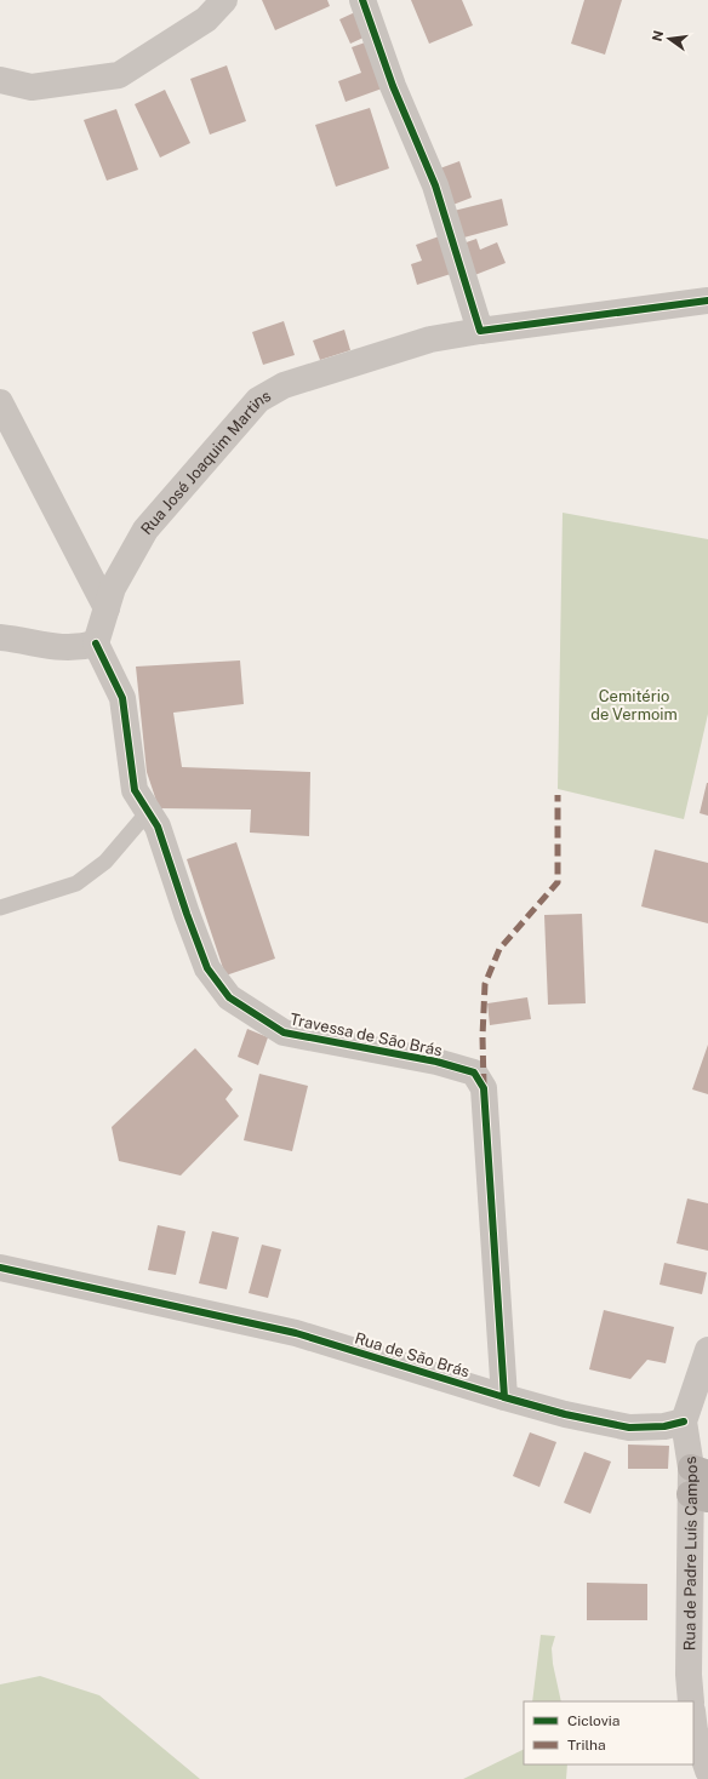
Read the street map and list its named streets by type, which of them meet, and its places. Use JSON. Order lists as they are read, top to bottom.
{
  "streets": {
    "street": [
      "Rua José Joaquim Martins",
      "Travessa de São Brás",
      "Rua de São Brás",
      "Rua de Padre Luís Campos"
    ]
  },
  "crossings": [
    ["Rua José Joaquim Martins", "Travessa de São Brás"],
    ["Travessa de São Brás", "Rua de São Brás"],
    ["Rua de São Brás", "Rua de Padre Luís Campos"]
  ],
  "parks": ["Cemitério de Vermoim"],
  "legend": ["Ciclovia", "Trilha"],
  "north": "left"
}
